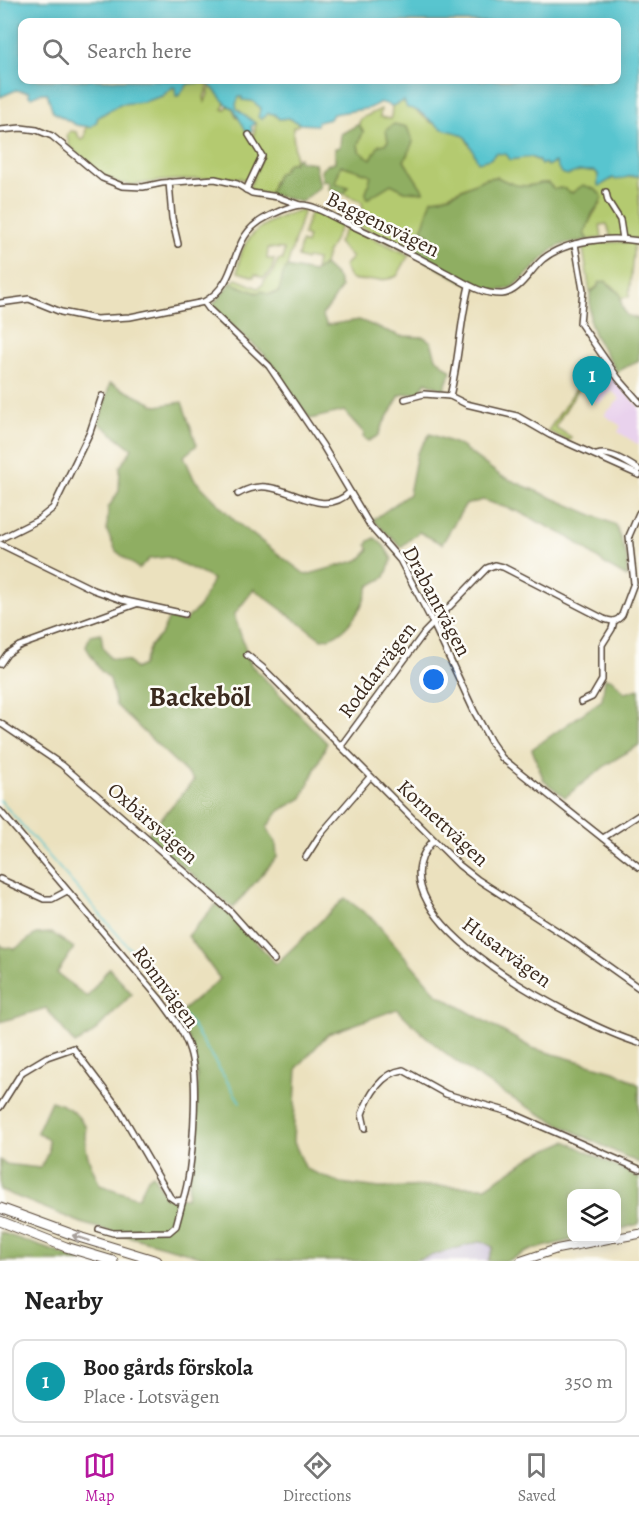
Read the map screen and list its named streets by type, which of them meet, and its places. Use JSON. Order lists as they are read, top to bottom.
{
  "streets": {
    "street": [
      "Baggensvägen",
      "Drabantvägen",
      "Roddarvägen",
      "Oxbärsvägen",
      "Kornettvägen",
      "Husarvägen",
      "Rönnvägen"
    ]
  },
  "crossings": [
    ["Baggensvägen", "Drabantvägen"],
    ["Drabantvägen", "Roddarvägen"],
    ["Roddarvägen", "Kornettvägen"],
    ["Kornettvägen", "Husarvägen"]
  ],
  "districts": ["Backeböl"],
  "page": {
    "search": "Search here",
    "pins": "1",
    "heading": "Nearby",
    "list": [
      {
        "mark": "1",
        "name": "Boo gårds förskola",
        "note": "Place · Lotsvägen",
        "value": "350 m"
      }
    ],
    "nav": ["Map", "Directions", "Saved"]
  }
}
